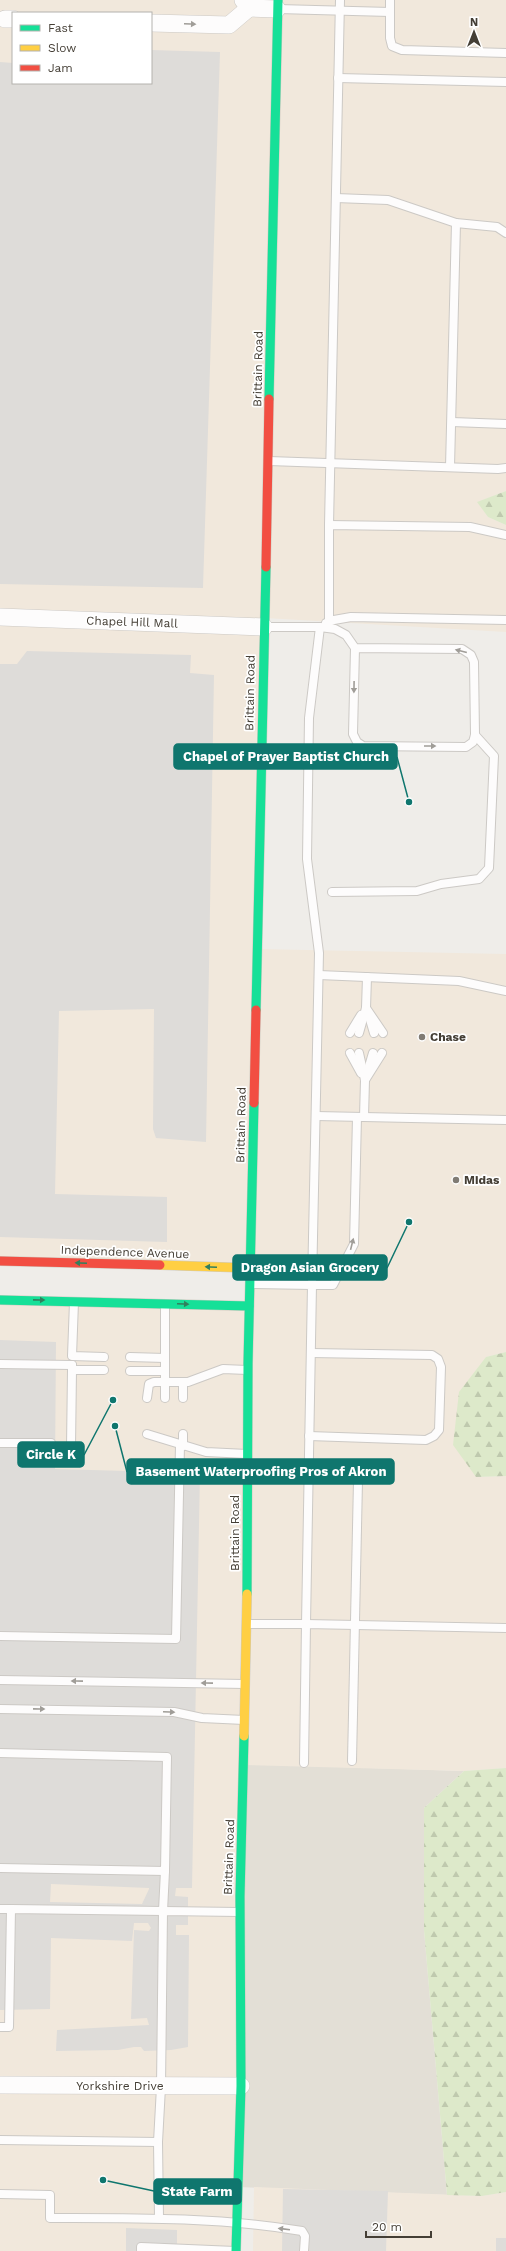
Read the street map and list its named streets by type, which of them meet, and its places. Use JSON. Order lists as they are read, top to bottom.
{
  "streets": {
    "street": [
      "Brittain Road",
      "Chapel Hill Mall",
      "Independence Avenue",
      "Yorkshire Drive"
    ]
  },
  "crossings": [
    ["Brittain Road", "Chapel Hill Mall"],
    ["Brittain Road", "Independence Avenue"],
    ["Brittain Road", "Yorkshire Drive"]
  ],
  "places": [
    "Chapel of Prayer Baptist Church",
    "Chase",
    "Midas",
    "Dragon Asian Grocery",
    "Circle K",
    "Basement Waterproofing Pros of Akron",
    "State Farm"
  ],
  "legend": ["Fast", "Slow", "Jam"],
  "scale_bar": "20 m",
  "north": "top"
}
